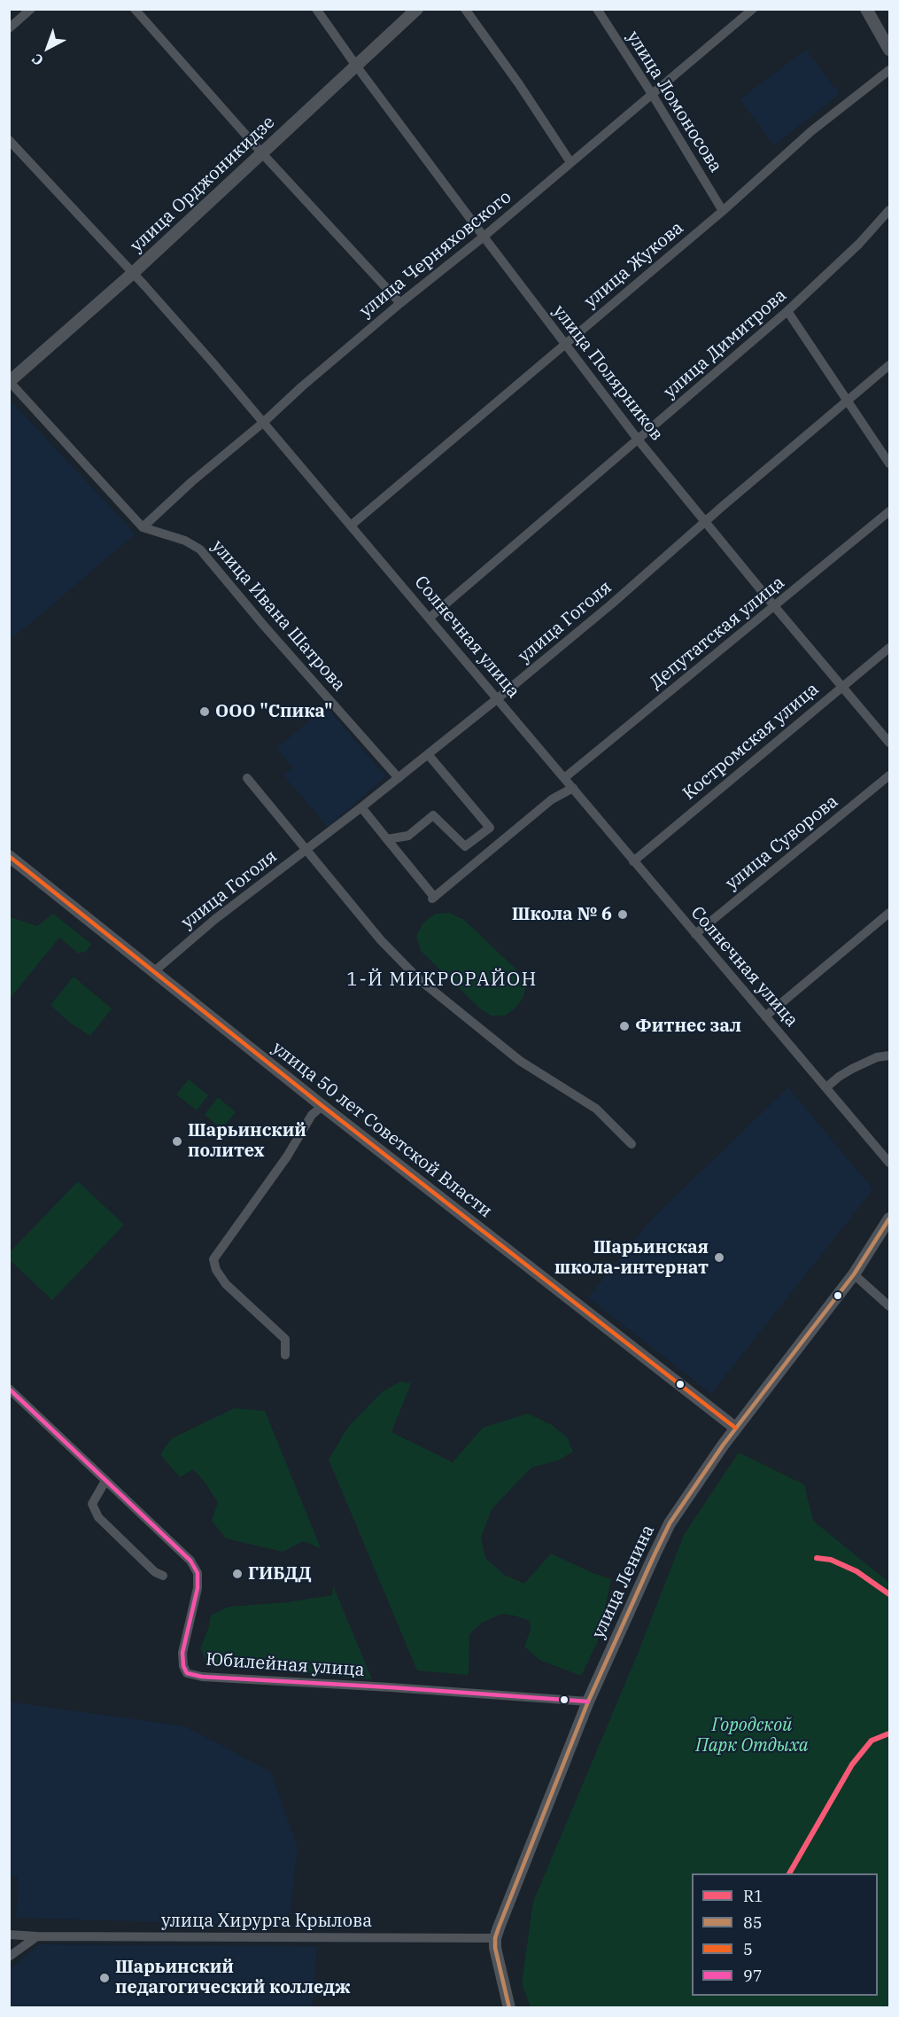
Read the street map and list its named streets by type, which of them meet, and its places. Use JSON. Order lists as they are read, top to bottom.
{
  "streets": {
    "street": [
      "улица Ломоносова",
      "улица Орджоникидзе",
      "улица Черняховского",
      "улица Жукова",
      "улица Димитрова",
      "улица Полярников",
      "улица Ивана Шатрова",
      "улица Гоголя",
      "Депутатская улица",
      "Солнечная улица",
      "Костромская улица",
      "улица Суворова",
      "улица 50 лет Советской Власти",
      "улица Ленина",
      "Юбилейная улица",
      "улица Хирурга Крылова"
    ]
  },
  "crossings": [
    ["улица Ломоносова", "улица Черняховского"],
    ["улица Ломоносова", "улица Жукова"],
    ["улица Орджоникидзе", "улица Полярников"],
    ["улица Орджоникидзе", "Солнечная улица"],
    ["улица Черняховского", "улица Полярников"],
    ["улица Черняховского", "улица Ивана Шатрова"],
    ["улица Черняховского", "Солнечная улица"],
    ["улица Жукова", "улица Полярников"],
    ["улица Жукова", "Солнечная улица"],
    ["улица Димитрова", "улица Полярников"],
    ["улица Димитрова", "Солнечная улица"],
    ["улица Полярников", "улица Гоголя"],
    ["улица Полярников", "Депутатская улица"],
    ["улица Полярников", "Костромская улица"],
    ["улица Ивана Шатрова", "улица Гоголя"],
    ["улица Гоголя", "Солнечная улица"],
    ["улица Гоголя", "улица 50 лет Советской Власти"],
    ["Депутатская улица", "Солнечная улица"],
    ["Солнечная улица", "Костромская улица"],
    ["Солнечная улица", "улица Суворова"],
    ["улица 50 лет Советской Власти", "улица Ленина"],
    ["улица Ленина", "Юбилейная улица"],
    ["улица Ленина", "улица Хирурга Крылова"]
  ],
  "districts": ["1-Й МИКРОРАЙОН"],
  "parks": ["Городской Парк Отдыха"],
  "places": [
    "ООО \"Спика\"",
    "Школа № 6",
    "Фитнес зал",
    "Шарьинский политех",
    "Шарьинская школа-интернат",
    "ГИБДД",
    "Шарьинский педагогический колледж"
  ],
  "lines": [
    "transit line 5",
    "transit line 85",
    "transit line 97",
    "transit line R1"
  ],
  "legend": [
    "R1",
    "85",
    "5",
    "97"
  ],
  "north": "bottom left"
}
